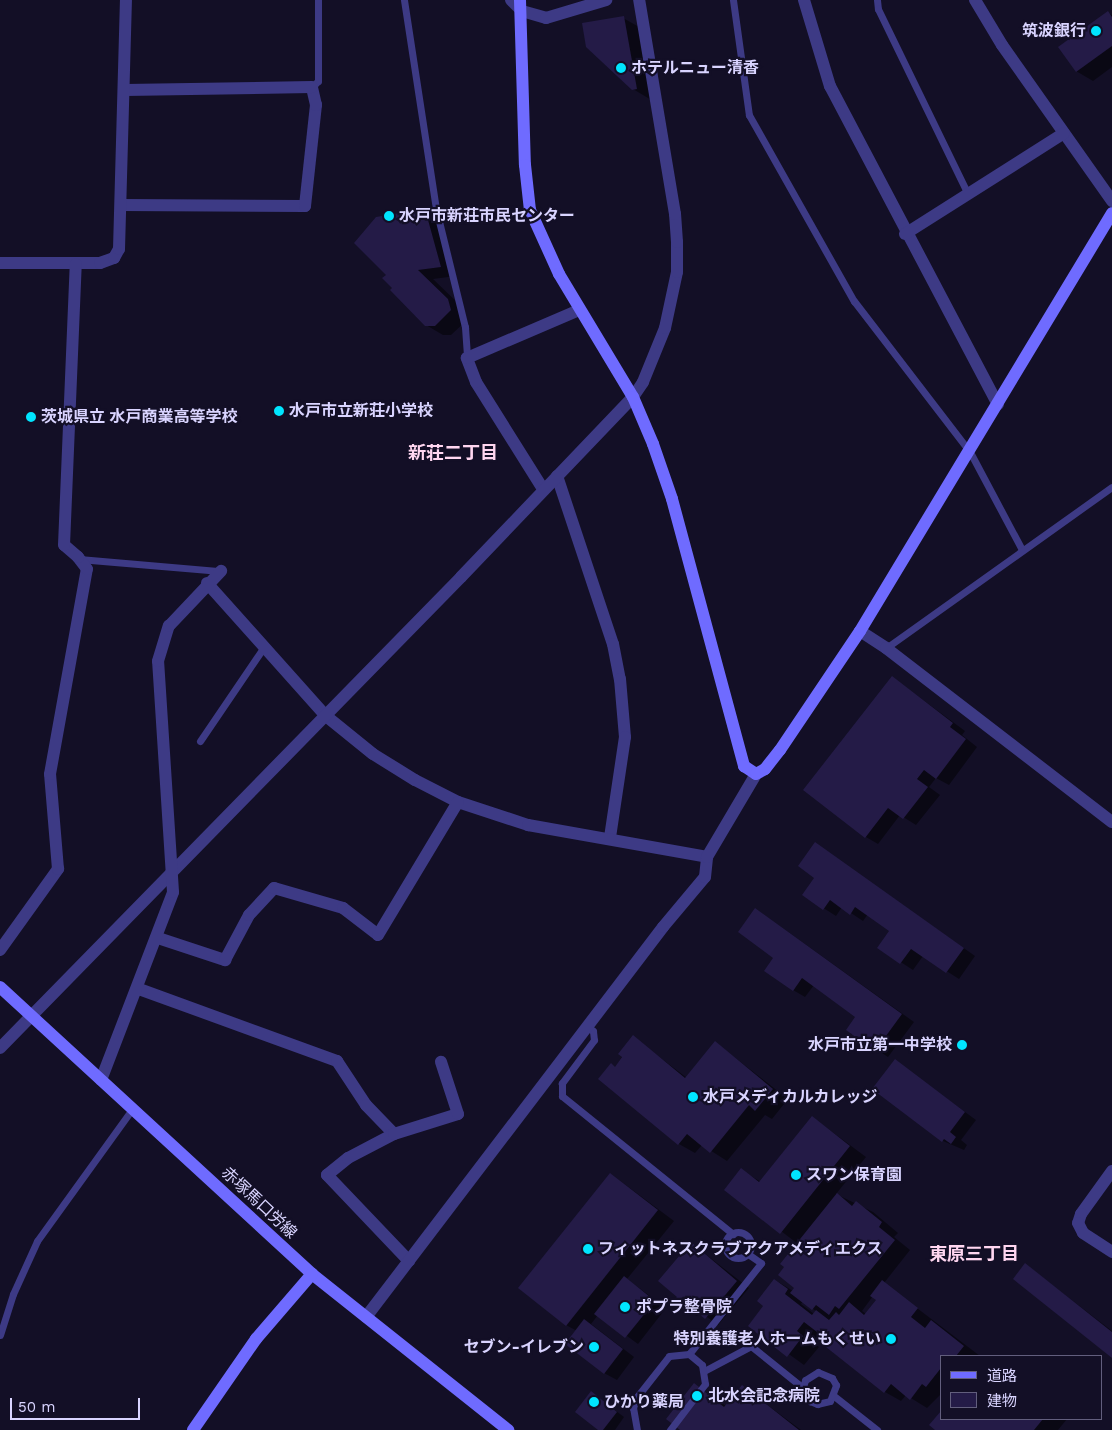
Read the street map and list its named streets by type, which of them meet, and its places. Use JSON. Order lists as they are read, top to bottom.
{
  "streets": {
    "street": ["赤塚馬口労線"]
  },
  "districts": ["新荘二丁目", "東原三丁目"],
  "places": [
    "筑波銀行",
    "ホテルニュー清香",
    "水戸市新荘市民センター",
    "水戸市立新荘小学校",
    "茨城県立 水戸商業高等学校",
    "水戸市立第一中学校",
    "水戸メディカルカレッジ",
    "スワン保育園",
    "フィットネスクラブアクアメディエクス",
    "ポプラ整骨院",
    "特別養護老人ホームもくせい",
    "セブン-イレブン",
    "北水会記念病院",
    "ひかり薬局"
  ],
  "legend": ["道路", "建物"],
  "scale_bar": "50 m"
}
